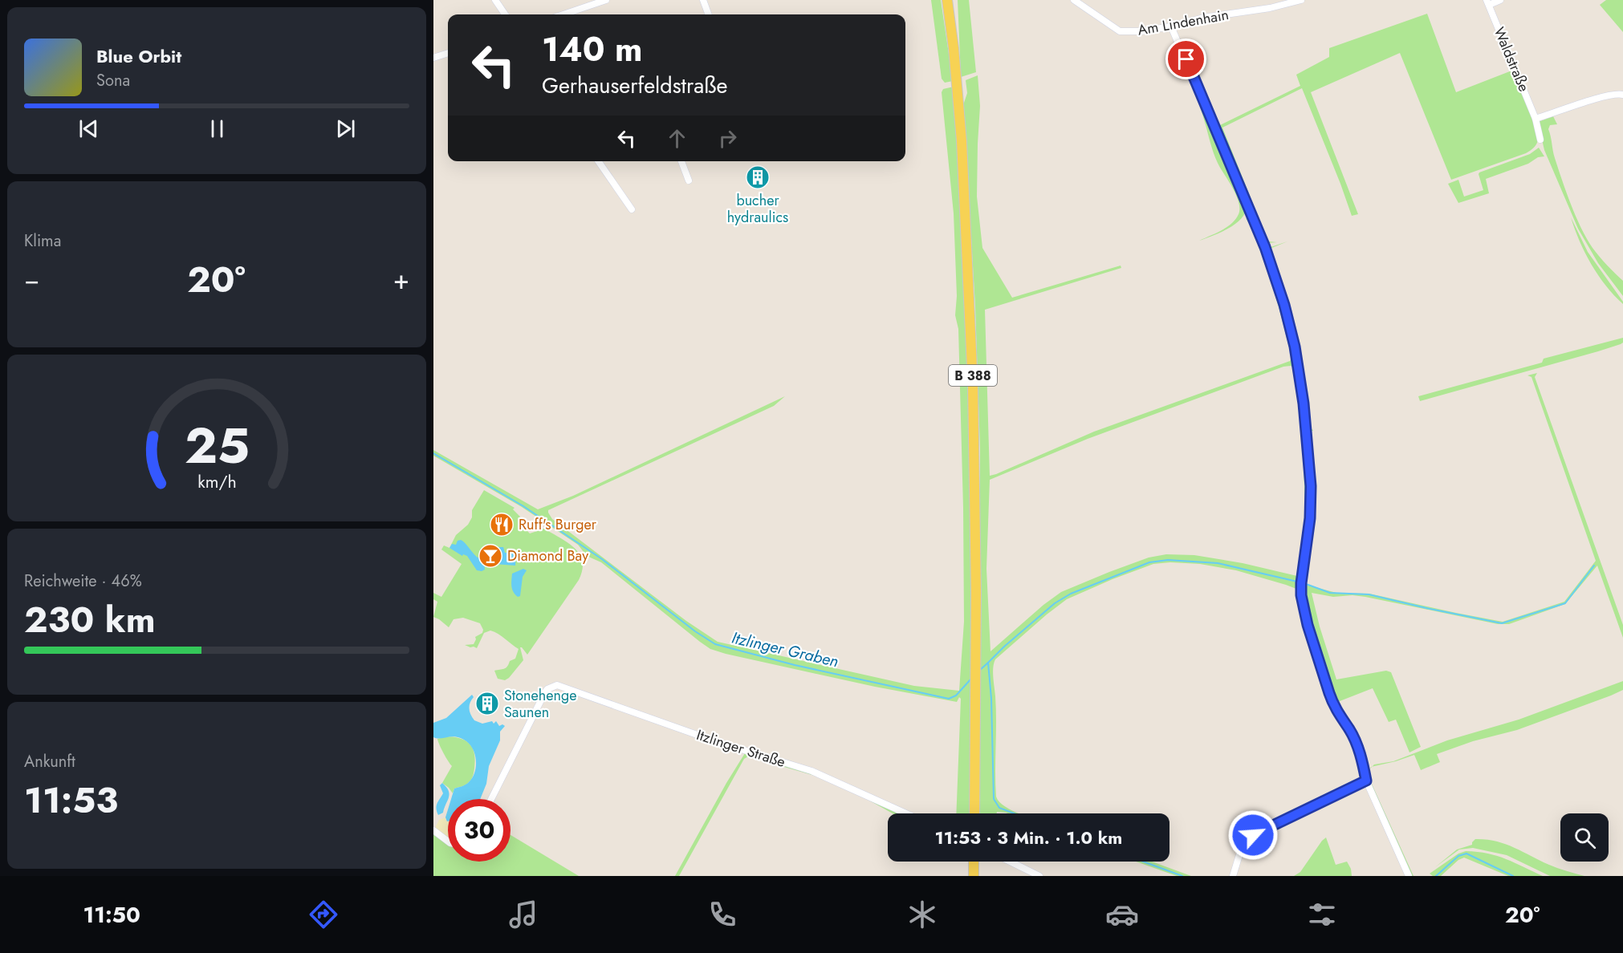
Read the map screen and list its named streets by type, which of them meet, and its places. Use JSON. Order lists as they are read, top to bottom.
{
  "streets": {
    "main road": ["B 388"],
    "street": ["Am Lindenhain", "Waldstraße", "Itzlinger Straße"]
  },
  "water": ["Itzlinger Graben"],
  "places": {
    "building": ["bucher hydraulics", "Stonehenge Saunen"],
    "restaurant": ["Ruff's Burger"],
    "bar": ["Diamond Bay"]
  },
  "page": {
    "turn": ["140 m", "Gerhauserfeldstraße"],
    "song": ["Blue Orbit", "Sona"],
    "tile": [
      "Klima",
      ["Reichweite · 46%", "230 km"],
      ["Ankunft", "11:53"]
    ],
    "heat": ["−", "20°", "+"],
    "limit": "30",
    "trip": "11:53 · 3 Min. · 1.0 km",
    "tabs": ["11:50", "20°"],
    "gauge": ["25", "km/h"]
  }
}
